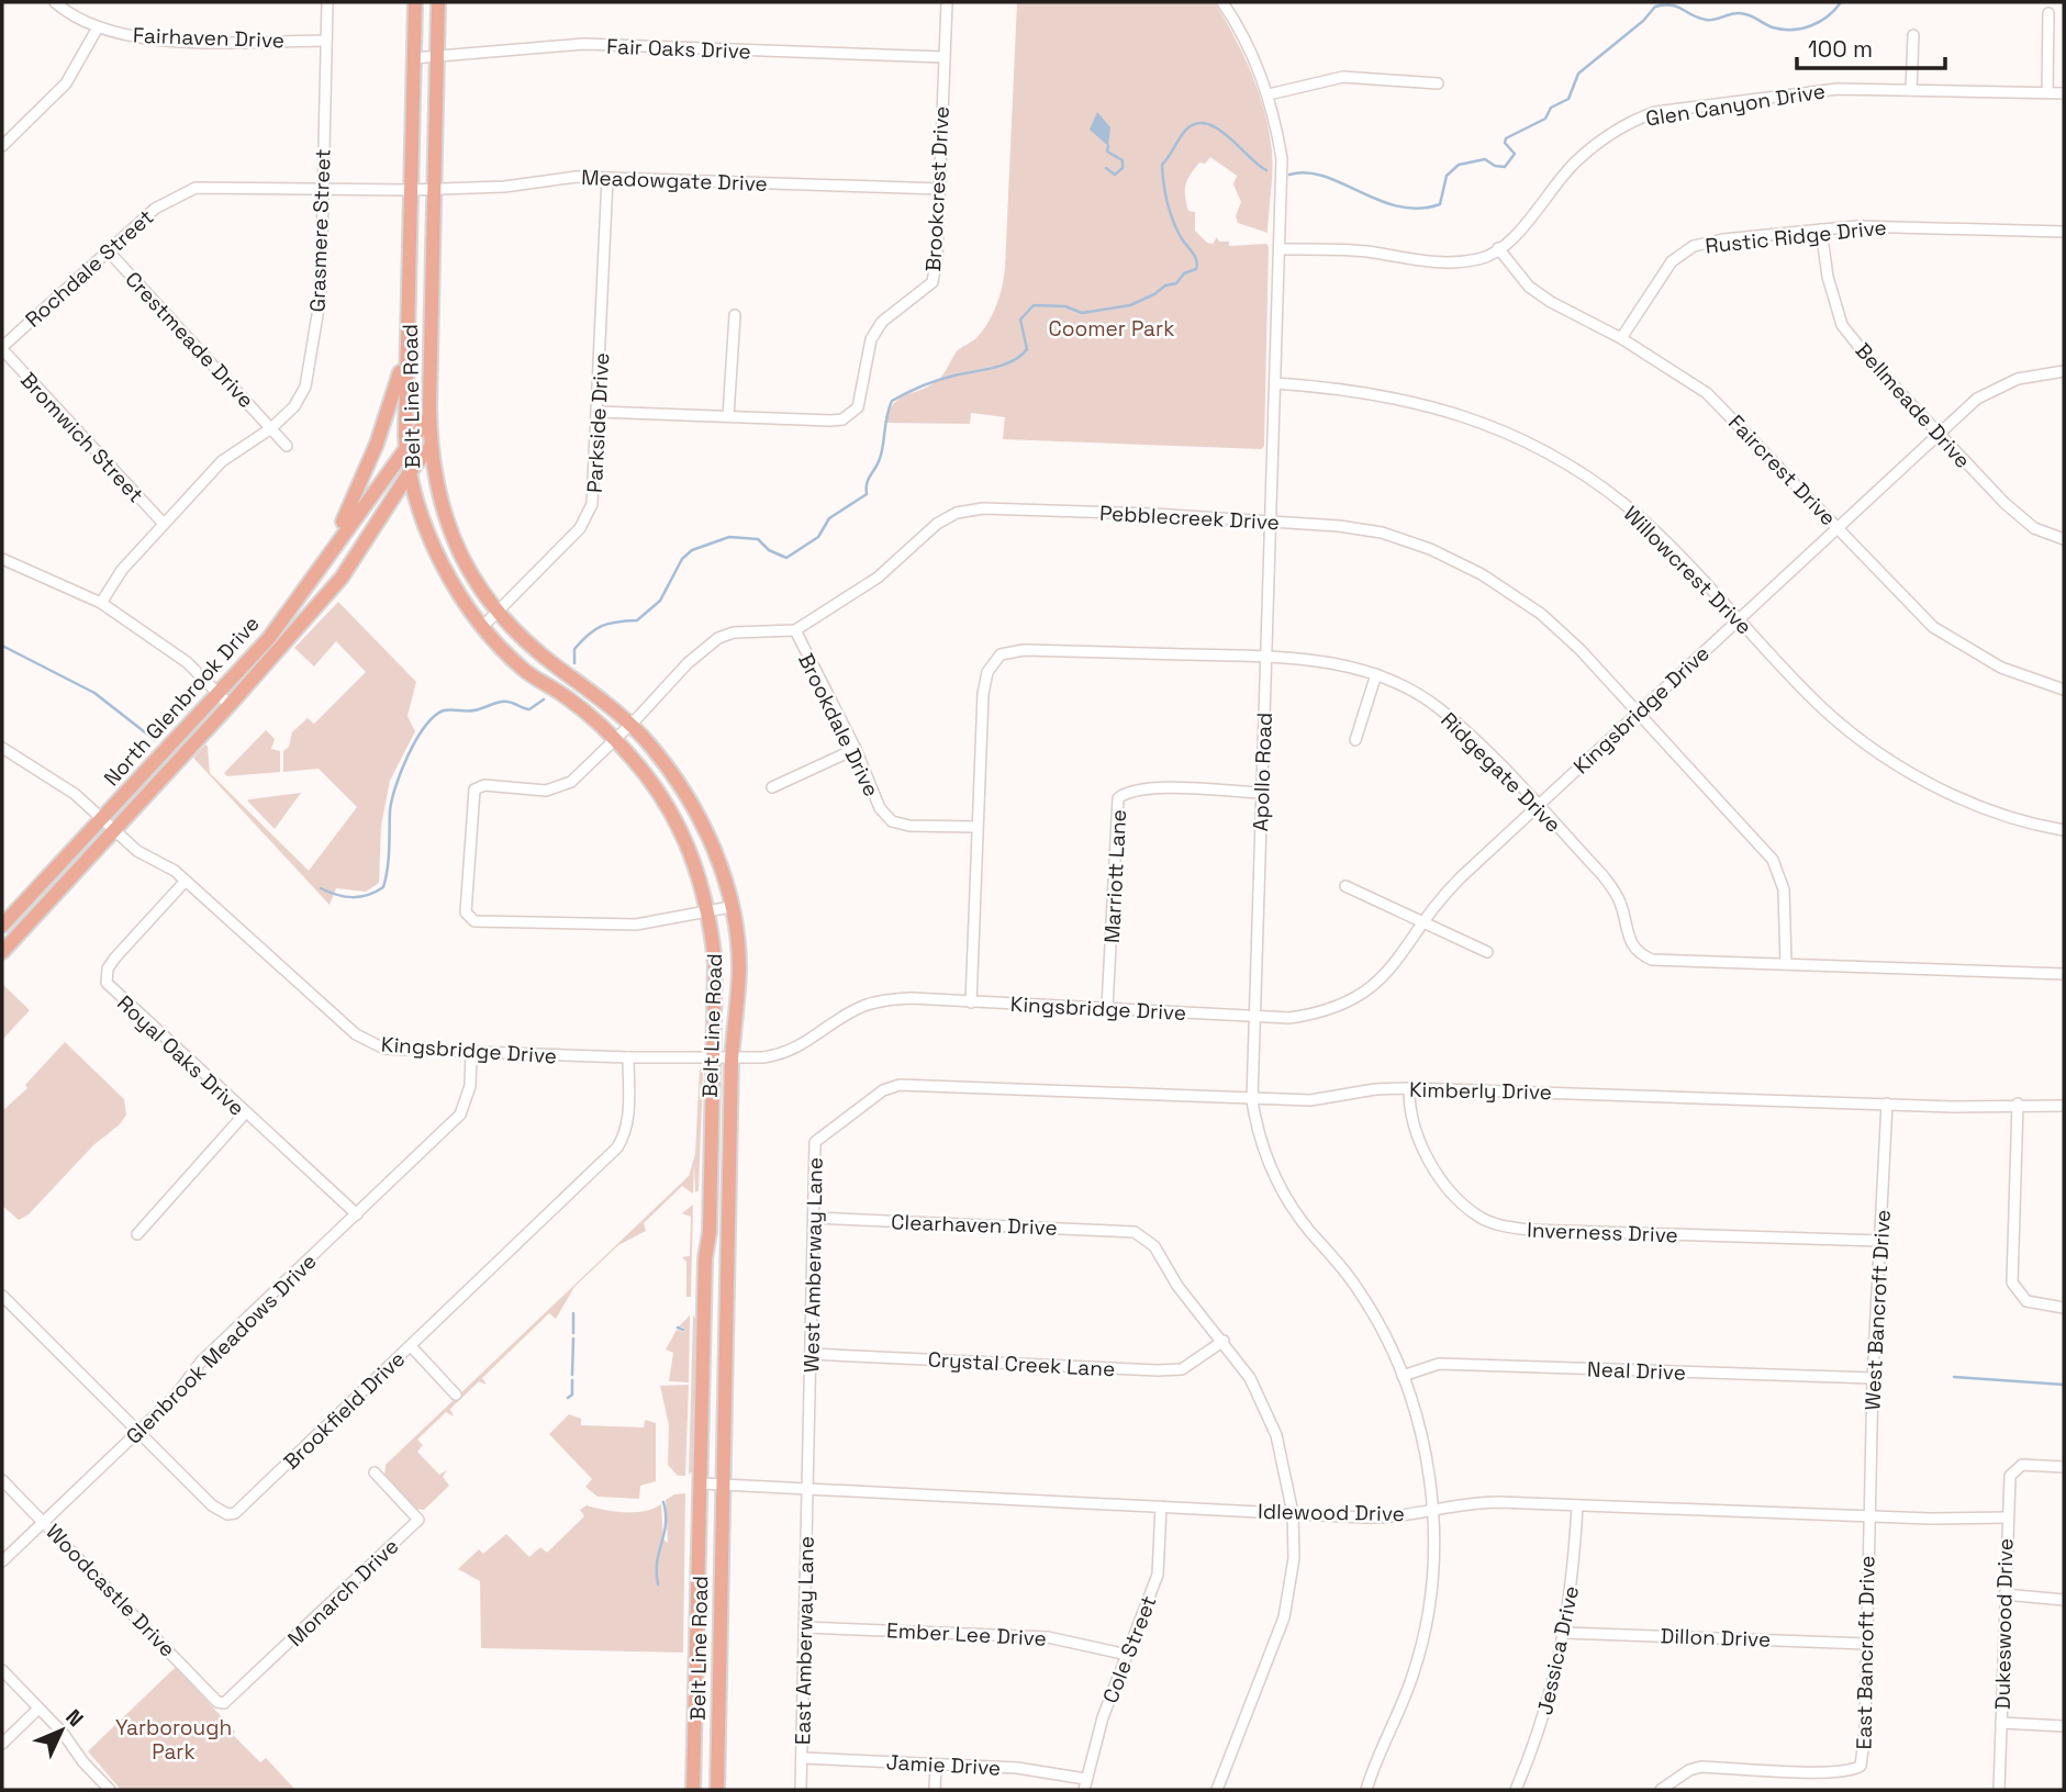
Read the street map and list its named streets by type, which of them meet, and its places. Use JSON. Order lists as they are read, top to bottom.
{
  "streets": {
    "main road": ["Belt Line Road", "North Glenbrook Drive"],
    "street": [
      "Fairhaven Drive",
      "Fair Oaks Drive",
      "Glen Canyon Drive",
      "Meadowgate Drive",
      "Brookcrest Drive",
      "Grasmere Street",
      "Rustic Ridge Drive",
      "Rochdale Street",
      "Crestmeade Drive",
      "Bellmeade Drive",
      "Parkside Drive",
      "Bromwich Street",
      "Faircrest Drive",
      "Pebblecreek Drive",
      "Willowcrest Drive",
      "Kingsbridge Drive",
      "Brookdale Drive",
      "Apollo Road",
      "Ridgegate Drive",
      "Marriott Lane",
      "Royal Oaks Drive",
      "Kimberly Drive",
      "Clearhaven Drive",
      "Inverness Drive",
      "West Amberway Lane",
      "West Bancroft Drive",
      "Glenbrook Meadows Drive",
      "Crystal Creek Lane",
      "Neal Drive",
      "Brookfield Drive",
      "Idlewood Drive",
      "Woodcastle Drive",
      "Monarch Drive",
      "Dukeswood Drive",
      "Ember Lee Drive",
      "Dillon Drive",
      "East Amberway Lane",
      "Cole Street",
      "Jessica Drive",
      "East Bancroft Drive",
      "Jamie Drive"
    ]
  },
  "crossings": [
    ["Fairhaven Drive", "Grasmere Street"],
    ["Fair Oaks Drive", "Brookcrest Drive"],
    ["Fair Oaks Drive", "Belt Line Road"],
    ["Glen Canyon Drive", "Faircrest Drive"],
    ["Glen Canyon Drive", "Apollo Road"],
    ["Meadowgate Drive", "Brookcrest Drive"],
    ["Meadowgate Drive", "Rochdale Street"],
    ["Meadowgate Drive", "Belt Line Road"],
    ["Meadowgate Drive", "Parkside Drive"],
    ["Brookcrest Drive", "Parkside Drive"],
    ["Grasmere Street", "Rochdale Street"],
    ["Grasmere Street", "Crestmeade Drive"],
    ["Grasmere Street", "Bromwich Street"],
    ["Rustic Ridge Drive", "Bellmeade Drive"],
    ["Rustic Ridge Drive", "Faircrest Drive"],
    ["Rochdale Street", "Crestmeade Drive"],
    ["Rochdale Street", "Belt Line Road"],
    ["Rochdale Street", "Bromwich Street"],
    ["Belt Line Road", "Parkside Drive"],
    ["Belt Line Road", "North Glenbrook Drive"],
    ["Belt Line Road", "Kingsbridge Drive"],
    ["Belt Line Road", "Idlewood Drive"],
    ["Bellmeade Drive", "Kingsbridge Drive"],
    ["Faircrest Drive", "Kingsbridge Drive"],
    ["Pebblecreek Drive", "Kingsbridge Drive"],
    ["Pebblecreek Drive", "Brookdale Drive"],
    ["Pebblecreek Drive", "Apollo Road"],
    ["Pebblecreek Drive", "Ridgegate Drive"],
    ["Willowcrest Drive", "Kingsbridge Drive"],
    ["Willowcrest Drive", "Apollo Road"],
    ["North Glenbrook Drive", "Kingsbridge Drive"],
    ["Kingsbridge Drive", "Apollo Road"],
    ["Kingsbridge Drive", "Ridgegate Drive"],
    ["Kingsbridge Drive", "Marriott Lane"],
    ["Kingsbridge Drive", "Royal Oaks Drive"],
    ["Kingsbridge Drive", "Glenbrook Meadows Drive"],
    ["Kingsbridge Drive", "Brookfield Drive"],
    ["Brookdale Drive", "Ridgegate Drive"],
    ["Apollo Road", "Ridgegate Drive"],
    ["Apollo Road", "Marriott Lane"],
    ["Apollo Road", "Kimberly Drive"],
    ["Apollo Road", "Neal Drive"],
    ["Apollo Road", "Idlewood Drive"],
    ["Royal Oaks Drive", "Glenbrook Meadows Drive"],
    ["Kimberly Drive", "Inverness Drive"],
    ["Kimberly Drive", "West Amberway Lane"],
    ["Kimberly Drive", "West Bancroft Drive"],
    ["Clearhaven Drive", "West Amberway Lane"],
    ["Clearhaven Drive", "Crystal Creek Lane"],
    ["Inverness Drive", "West Bancroft Drive"],
    ["West Amberway Lane", "Crystal Creek Lane"],
    ["West Amberway Lane", "Idlewood Drive"],
    ["West Amberway Lane", "East Amberway Lane"],
    ["West Bancroft Drive", "Neal Drive"],
    ["West Bancroft Drive", "Idlewood Drive"],
    ["West Bancroft Drive", "East Bancroft Drive"],
    ["Glenbrook Meadows Drive", "Brookfield Drive"],
    ["Glenbrook Meadows Drive", "Woodcastle Drive"],
    ["Idlewood Drive", "Dukeswood Drive"],
    ["Idlewood Drive", "East Amberway Lane"],
    ["Idlewood Drive", "Cole Street"],
    ["Idlewood Drive", "Jessica Drive"],
    ["Idlewood Drive", "East Bancroft Drive"],
    ["Woodcastle Drive", "Monarch Drive"],
    ["Ember Lee Drive", "East Amberway Lane"],
    ["Ember Lee Drive", "Cole Street"],
    ["Dillon Drive", "Jessica Drive"],
    ["Dillon Drive", "East Bancroft Drive"],
    ["East Amberway Lane", "Jamie Drive"],
    ["Cole Street", "Jamie Drive"]
  ],
  "parks": ["Coomer Park", "Yarborough Park"],
  "scale_bar": "100 m",
  "north": "top right"
}
